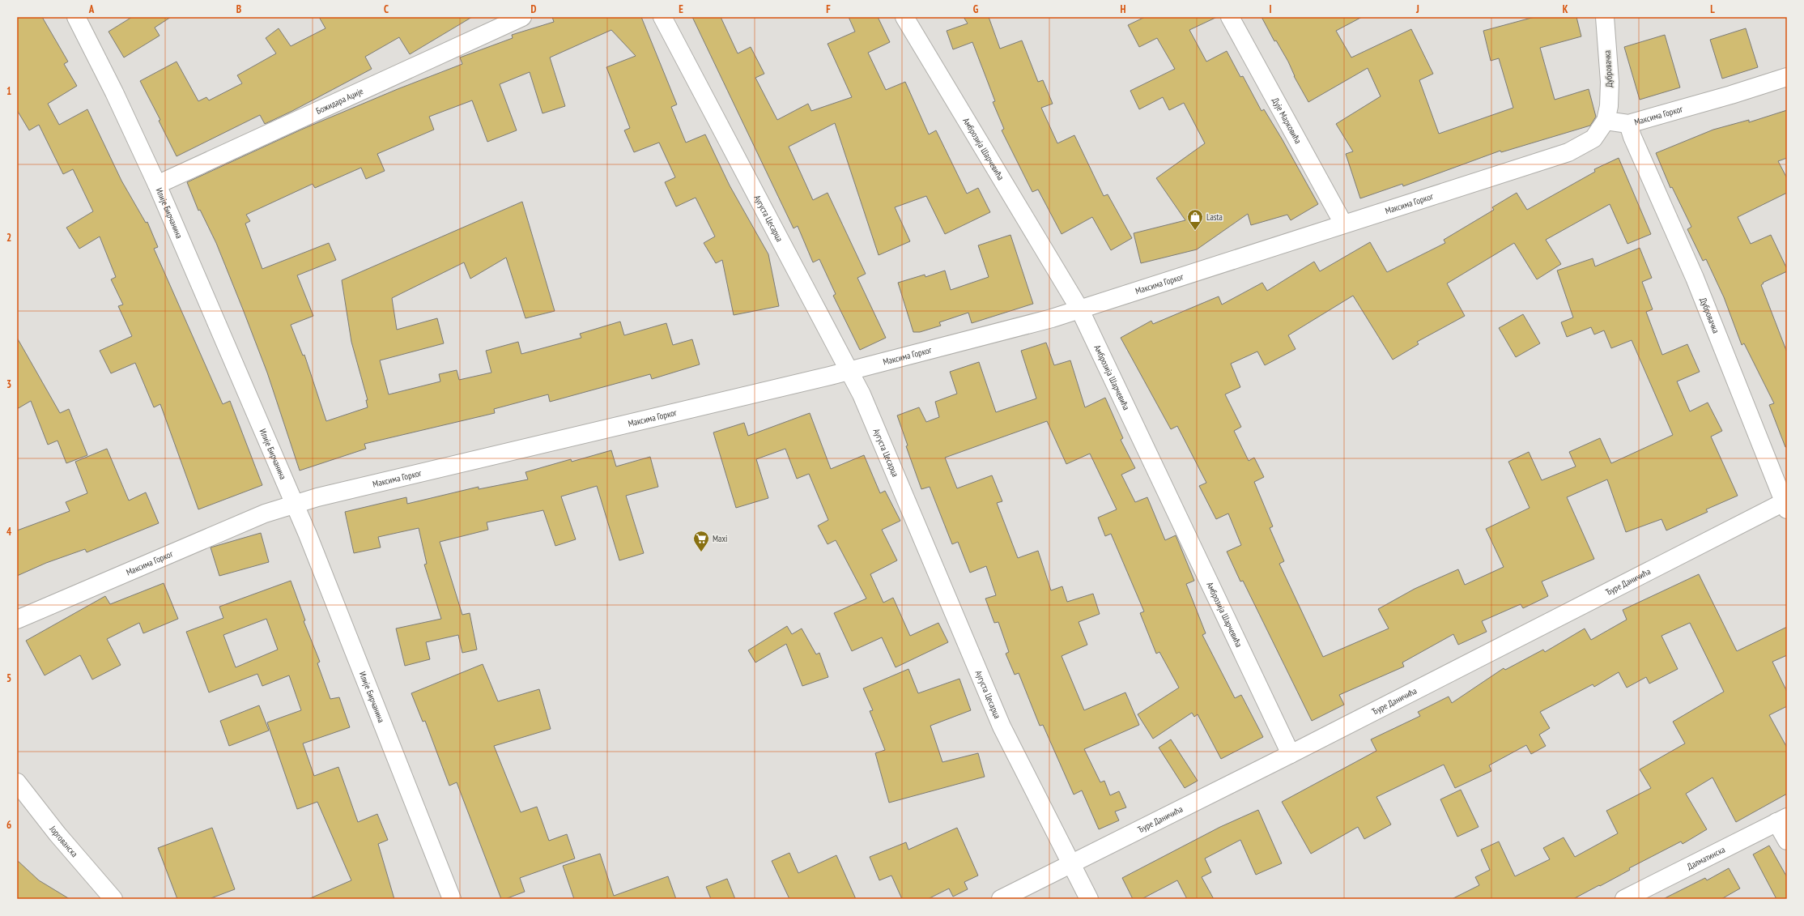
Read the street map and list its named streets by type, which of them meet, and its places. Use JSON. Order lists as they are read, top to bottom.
{
  "streets": {
    "street": [
      "Дубровачка",
      "Божидара Аџије",
      "Максима Горког",
      "Дује Марковића",
      "Амброзија Шарчевића",
      "Илије Бирчанина",
      "Аугуста Цесарца",
      "Ђуре Даничића",
      "Јоргованска",
      "Далматинска"
    ]
  },
  "crossings": [
    ["Дубровачка", "Максима Горког"],
    ["Дубровачка", "Ђуре Даничића"],
    ["Божидара Аџије", "Илије Бирчанина"],
    ["Максима Горког", "Дује Марковића"],
    ["Максима Горког", "Амброзија Шарчевића"],
    ["Максима Горког", "Илије Бирчанина"],
    ["Максима Горког", "Аугуста Цесарца"],
    ["Амброзија Шарчевића", "Ђуре Даничића"],
    ["Аугуста Цесарца", "Ђуре Даничића"]
  ],
  "places": {
    "shop": ["Lasta"],
    "supermarket": ["Maxi"]
  },
  "grid": {
    "columns": [
      "A",
      "B",
      "C",
      "D",
      "E",
      "F",
      "G",
      "H",
      "I",
      "J",
      "K",
      "L"
    ],
    "rows": [
      "1",
      "2",
      "3",
      "4",
      "5",
      "6"
    ]
  }
}
